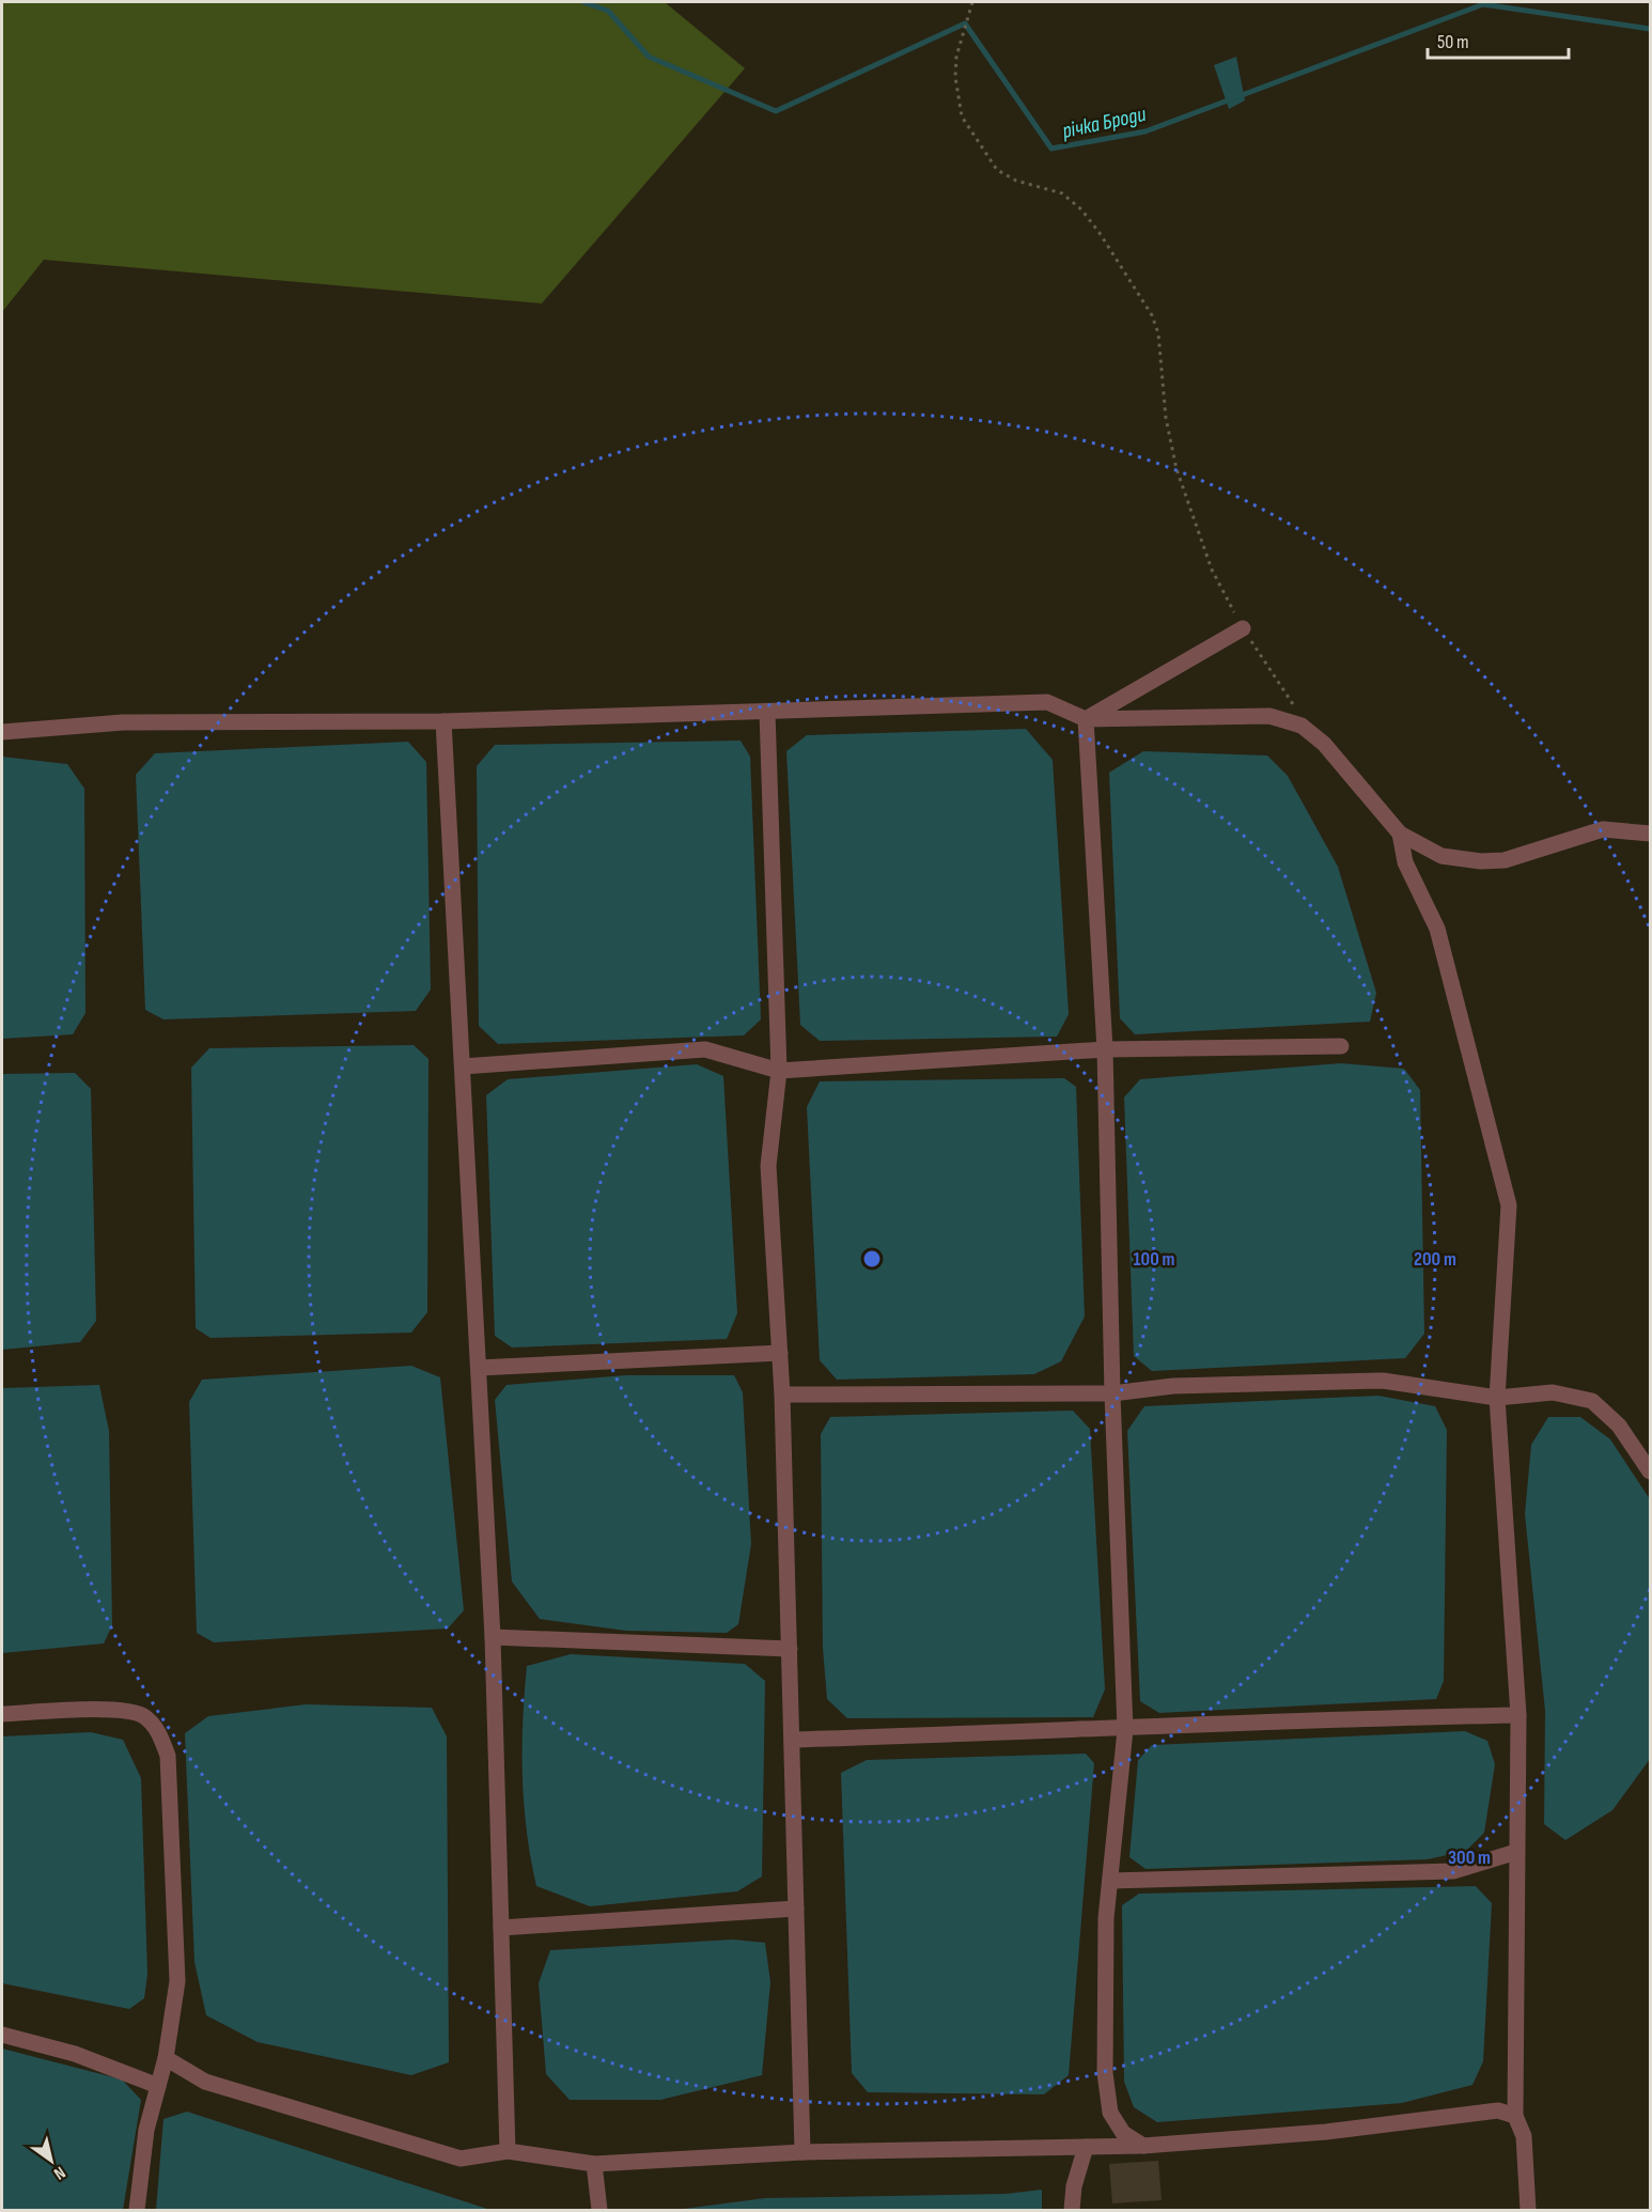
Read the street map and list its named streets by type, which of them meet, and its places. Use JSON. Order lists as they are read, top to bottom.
{
  "water": ["річка Броди"],
  "scale_bar": "50 m",
  "north": "bottom right",
  "rings": ["100 m", "200 m", "300 m"]
}
